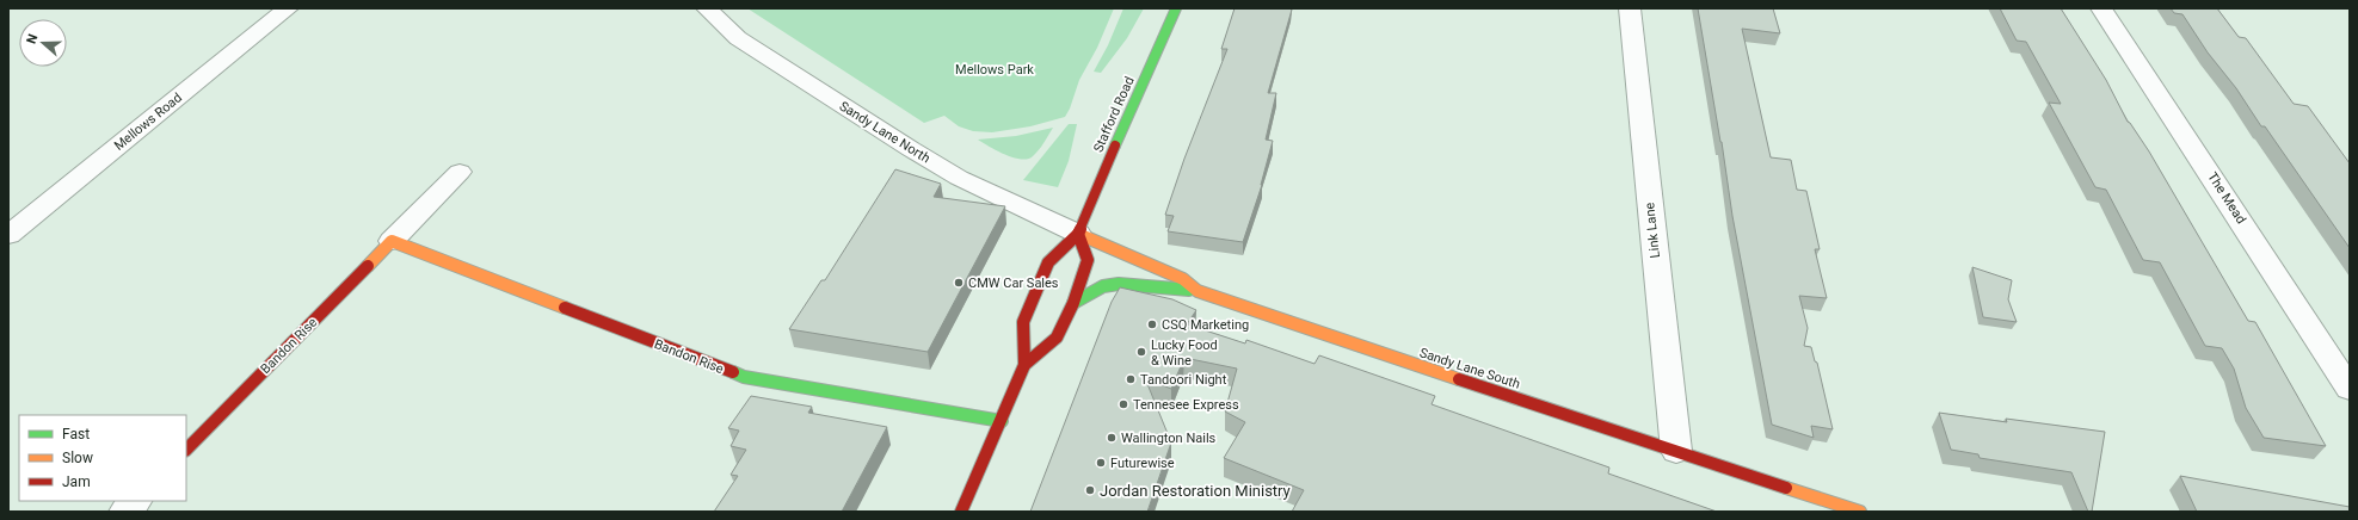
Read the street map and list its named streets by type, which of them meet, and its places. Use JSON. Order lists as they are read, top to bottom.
{
  "streets": {
    "main road": ["Stafford Road", "Bandon Rise", "Sandy Lane South"],
    "street": [
      "Mellows Road",
      "Sandy Lane North",
      "The Mead",
      "Link Lane"
    ]
  },
  "crossings": [
    ["Stafford Road", "Sandy Lane North"],
    ["Stafford Road", "Bandon Rise"],
    ["Stafford Road", "Sandy Lane South"],
    ["Sandy Lane North", "Sandy Lane South"],
    ["Link Lane", "Sandy Lane South"]
  ],
  "parks": ["Mellows Park"],
  "places": [
    "CMW Car Sales",
    "CSQ Marketing",
    "Lucky Food & Wine",
    "Tandoori Night",
    "Tennesee Express",
    "Wallington Nails",
    "Futurewise",
    "Jordan Restoration Ministry"
  ],
  "legend": ["Fast", "Slow", "Jam"],
  "north": "left"
}
